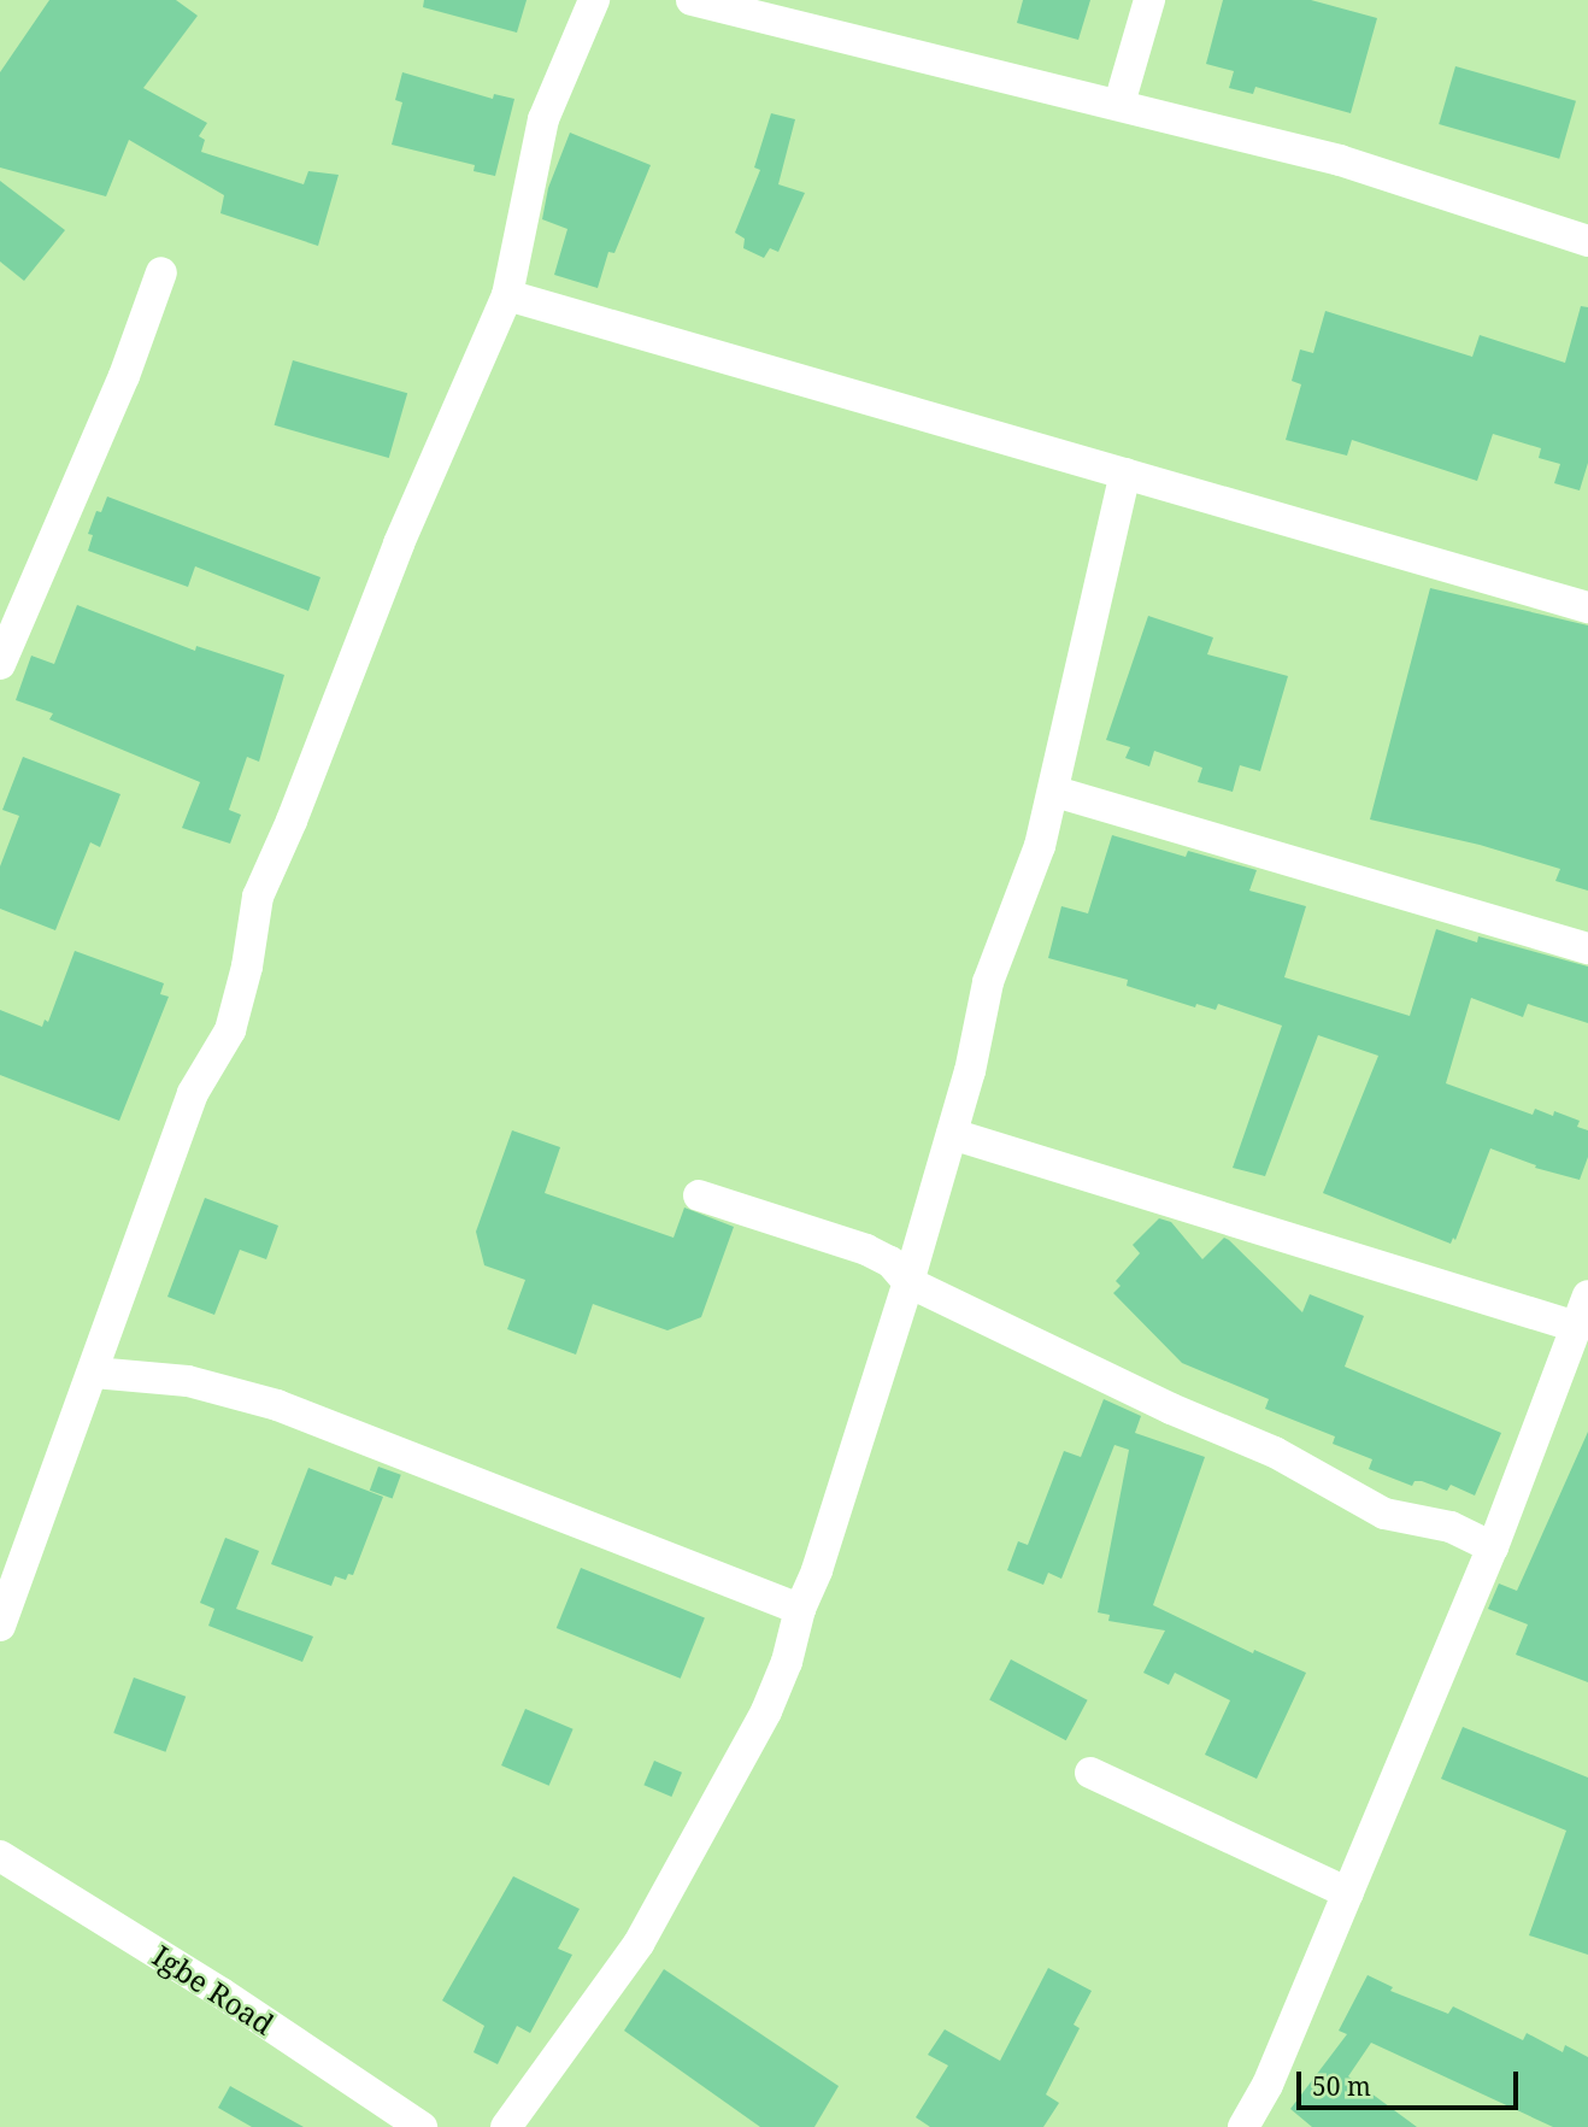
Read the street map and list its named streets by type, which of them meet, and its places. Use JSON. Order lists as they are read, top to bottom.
{
  "streets": {
    "street": ["Igbe Road"]
  },
  "scale_bar": "50 m"
}
